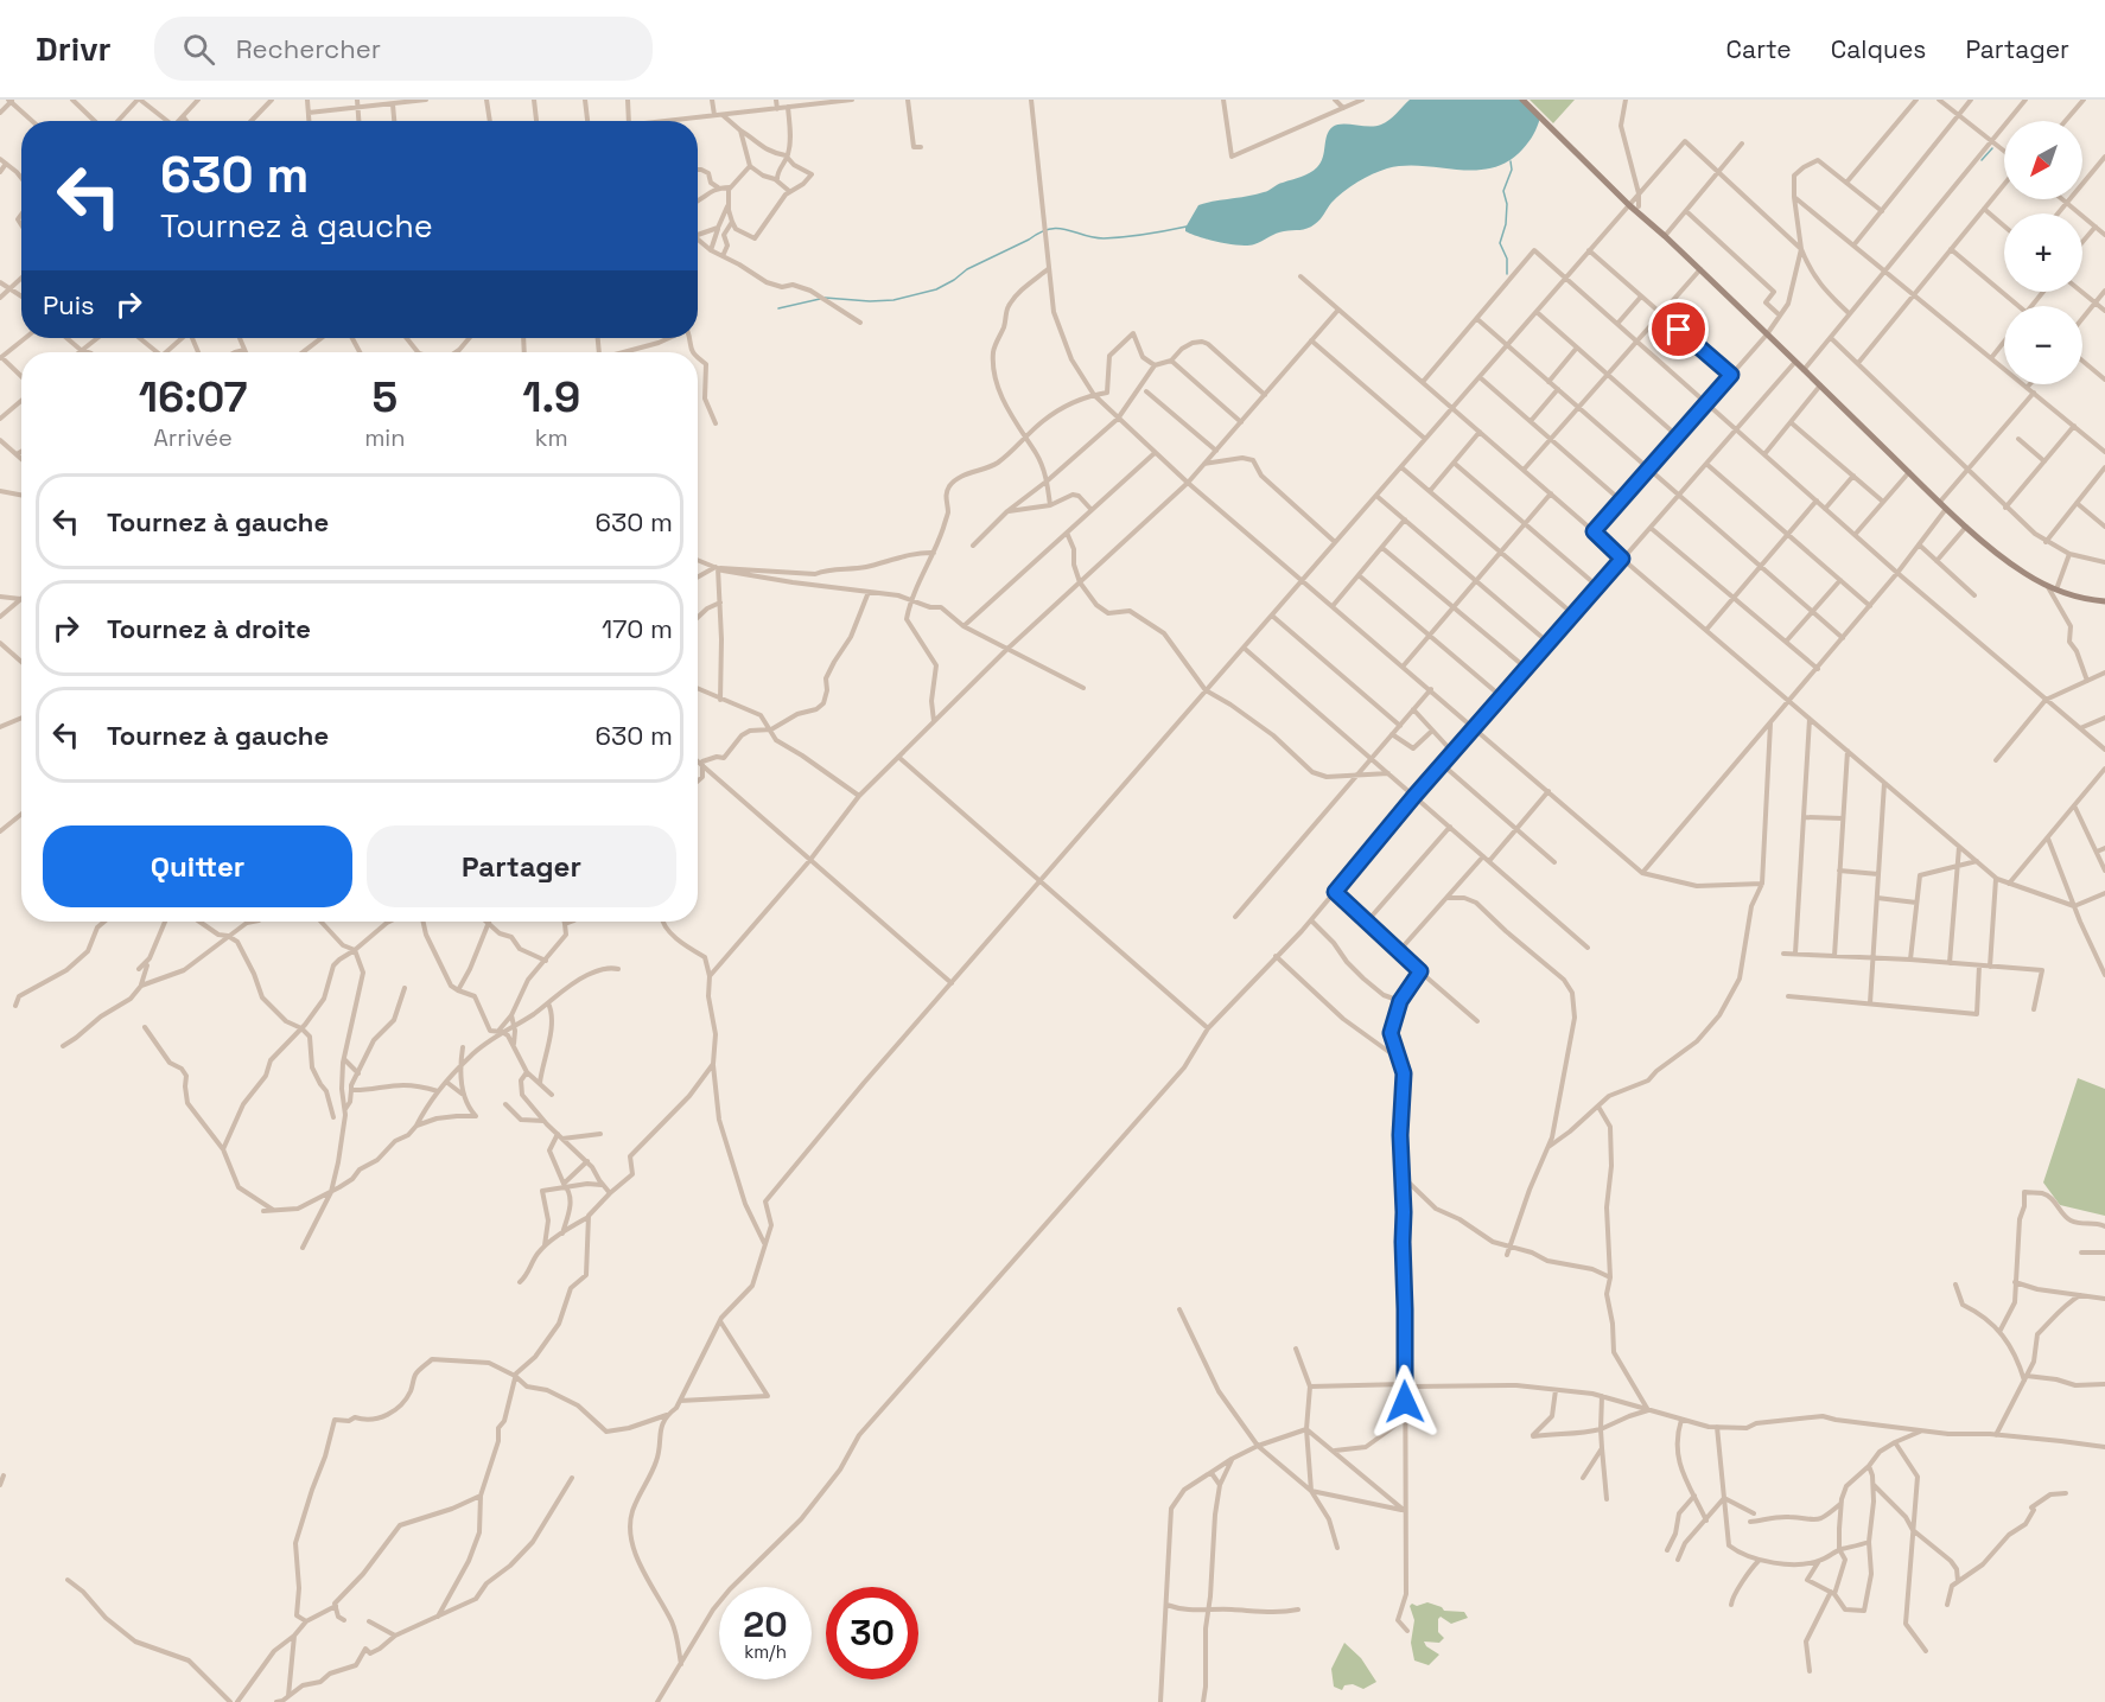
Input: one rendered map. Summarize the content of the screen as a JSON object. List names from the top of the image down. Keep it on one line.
{"north":"bottom left","page":{"header":"Drivr","search":"Rechercher","nav":["Carte","Calques","Partager"],"map_buttons":["+","−"],"turn":["630 m","Tournez à gauche"],"then":"Puis","eta":["16:07","Arrivée","5","min","1.9","km"],"list":[{"name":"Tournez à gauche","value":"630 m"},{"name":"Tournez à droite","value":"170 m"},{"name":"Tournez à gauche","value":"630 m"}],"buttons":["Quitter","Partager"],"speed":"20 km/h","limit":"30"}}
